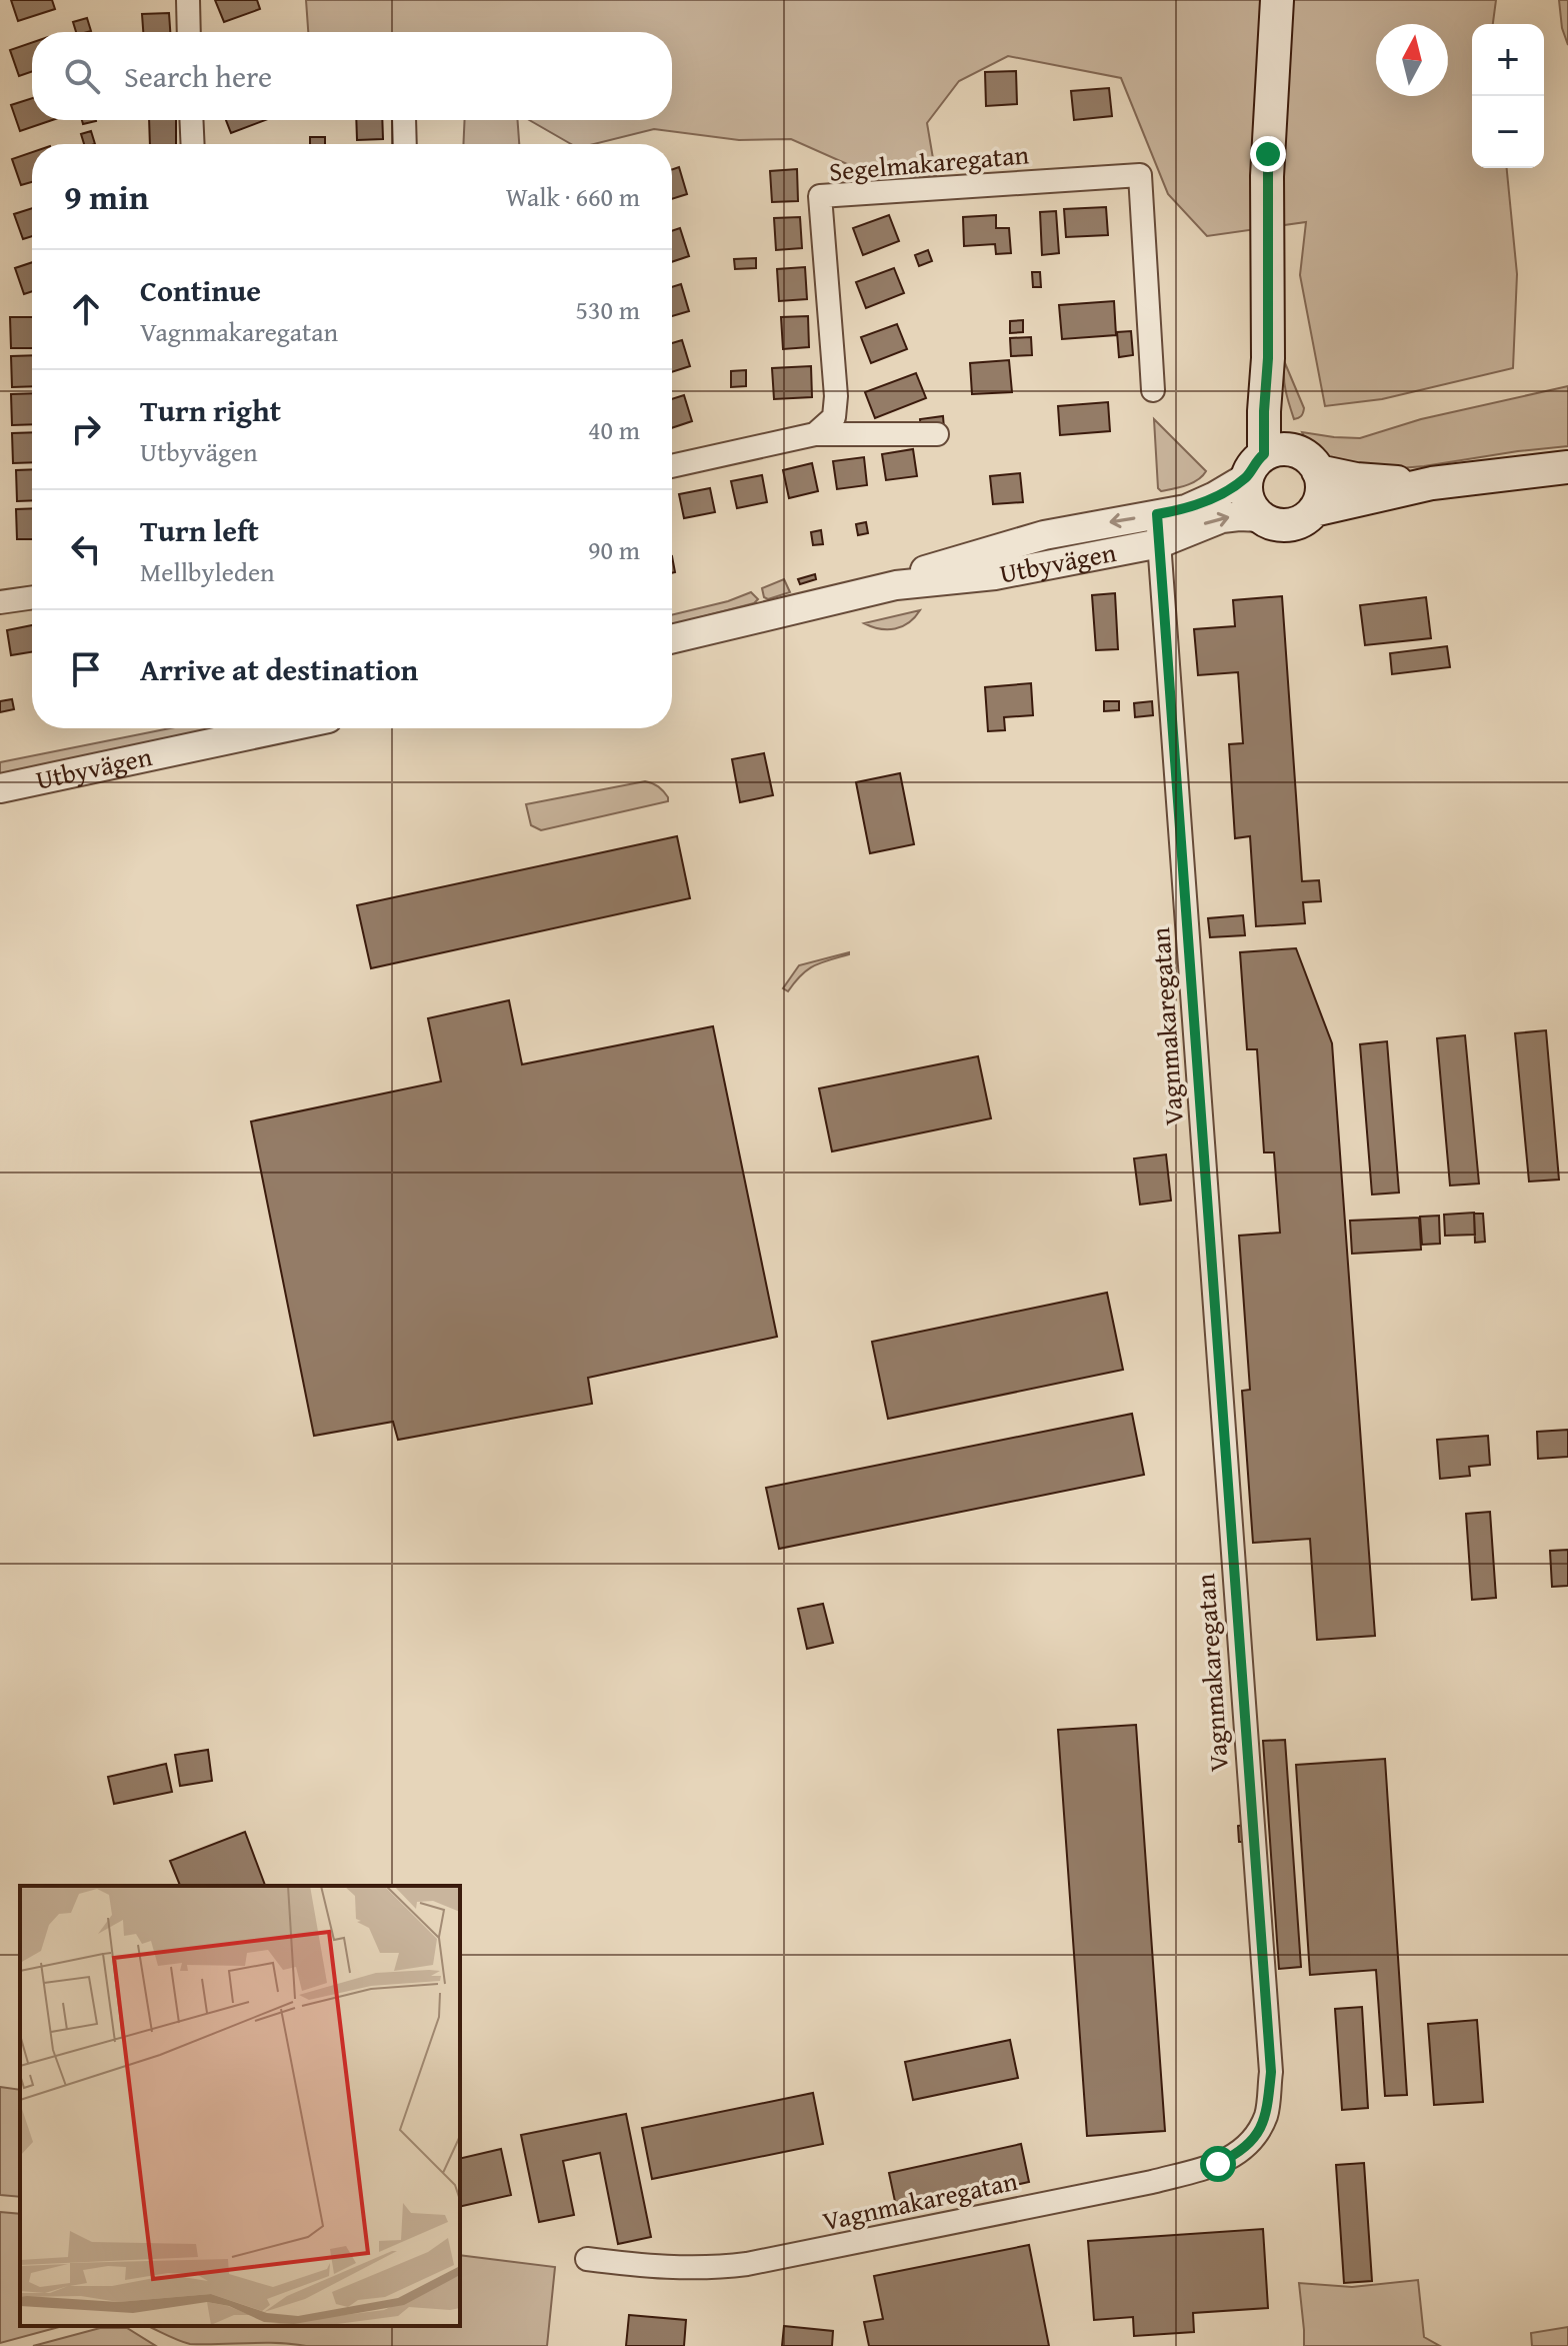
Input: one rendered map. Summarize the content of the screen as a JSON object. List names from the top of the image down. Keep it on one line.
{"streets":{"main road":["Utbyvägen"],"street":["Segelmakaregatan","Vagnmakaregatan"]},"crossings":[["Utbyvägen","Vagnmakaregatan"]],"north":"top","page":{"map_buttons":["+","−"],"search":"Search here","heading":["9 min","Walk · 660 m"],"list":[["Continue","Vagnmakaregatan","530 m"],["Turn right","Utbyvägen","40 m"],["Turn left","Mellbyleden","90 m"],"Arrive at destination"]}}
